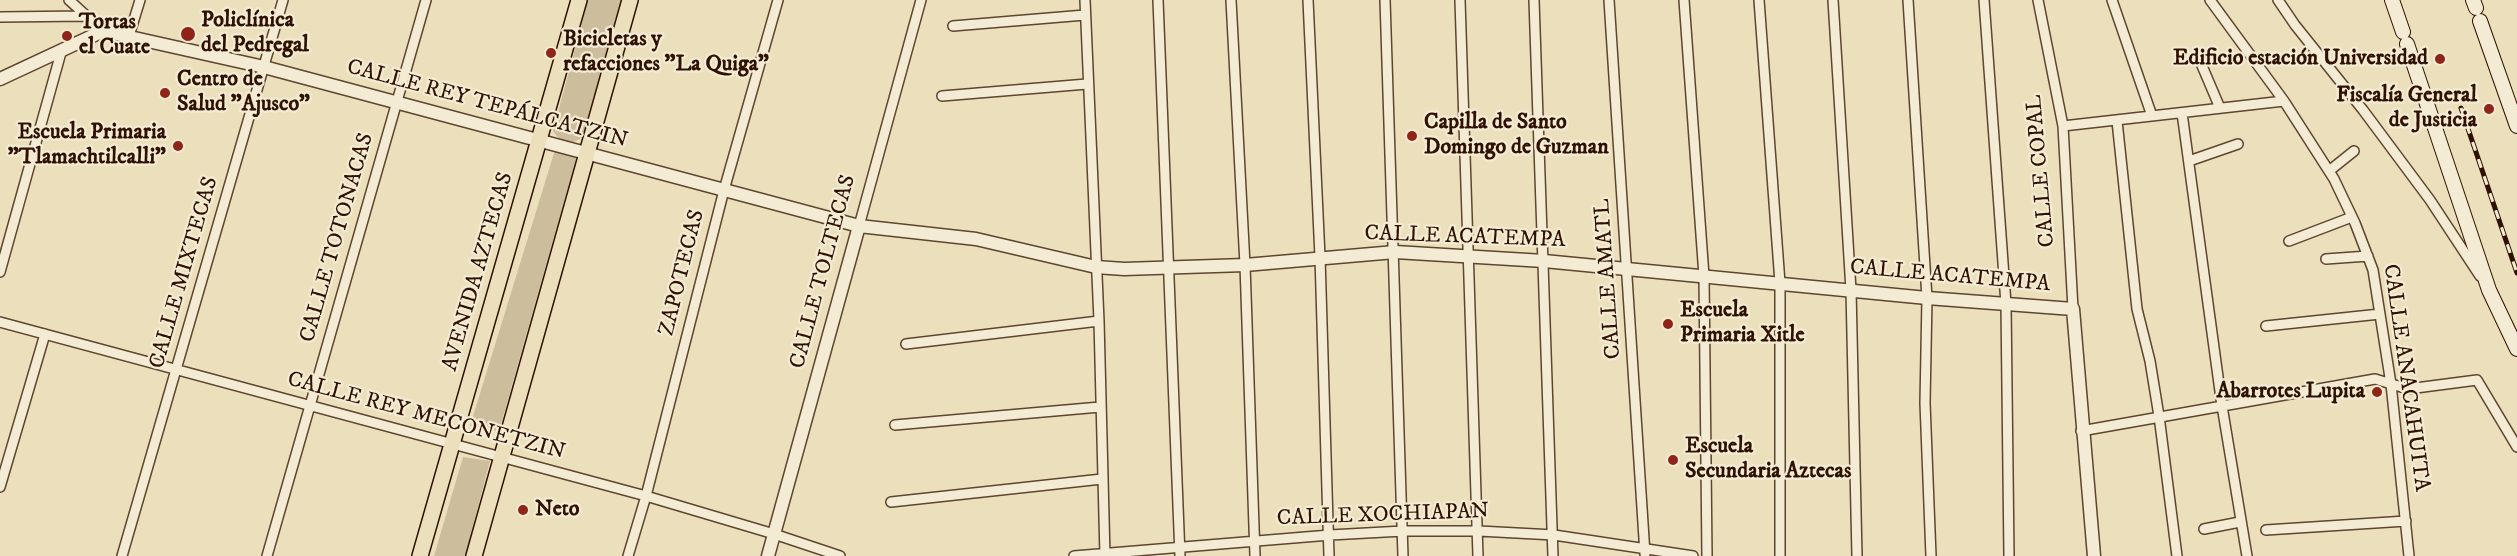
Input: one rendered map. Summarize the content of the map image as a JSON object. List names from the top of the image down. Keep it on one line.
{"streets":{"main road":["AVENIDA AZTECAS"],"street":["CALLE REY TEPÁLCATZIN","CALLE COPAL","CALLE TOTONACAS","CALLE ACATEMPA","CALLE TOLTECAS","CALLE MIXTECAS","ZAPOTECAS","CALLE AMATL","CALLE ANACAHUITA","CALLE REY MECONETZIN","CALLE XOCHIAPAN"]},"crossings":[["CALLE REY TEPÁLCATZIN","CALLE TOTONACAS"],["CALLE REY TEPÁLCATZIN","CALLE ACATEMPA"],["CALLE REY TEPÁLCATZIN","AVENIDA AZTECAS"],["CALLE REY TEPÁLCATZIN","CALLE TOLTECAS"],["CALLE REY TEPÁLCATZIN","CALLE MIXTECAS"],["CALLE REY TEPÁLCATZIN","ZAPOTECAS"],["CALLE COPAL","CALLE ACATEMPA"],["CALLE TOTONACAS","CALLE REY MECONETZIN"],["CALLE ACATEMPA","CALLE TOLTECAS"],["CALLE ACATEMPA","CALLE AMATL"],["AVENIDA AZTECAS","CALLE REY MECONETZIN"],["CALLE TOLTECAS","CALLE REY MECONETZIN"],["CALLE MIXTECAS","CALLE REY MECONETZIN"],["ZAPOTECAS","CALLE REY MECONETZIN"],["CALLE AMATL","CALLE XOCHIAPAN"]],"places":["Policlínica del Pedregal","Tortas el Cuate","Bicicletas y refacciones \"La Quiga\"","Edificio estación Universidad","Centro de Salud \"Ajusco\"","Fiscalía General de Justicia","Capilla de Santo Domingo de Guzman","Escuela Primaria \"Tlamachtilcalli\"","Escuela Primaria Xitle","Abarrotes Lupita","Escuela Secundaria Aztecas","Neto"]}
